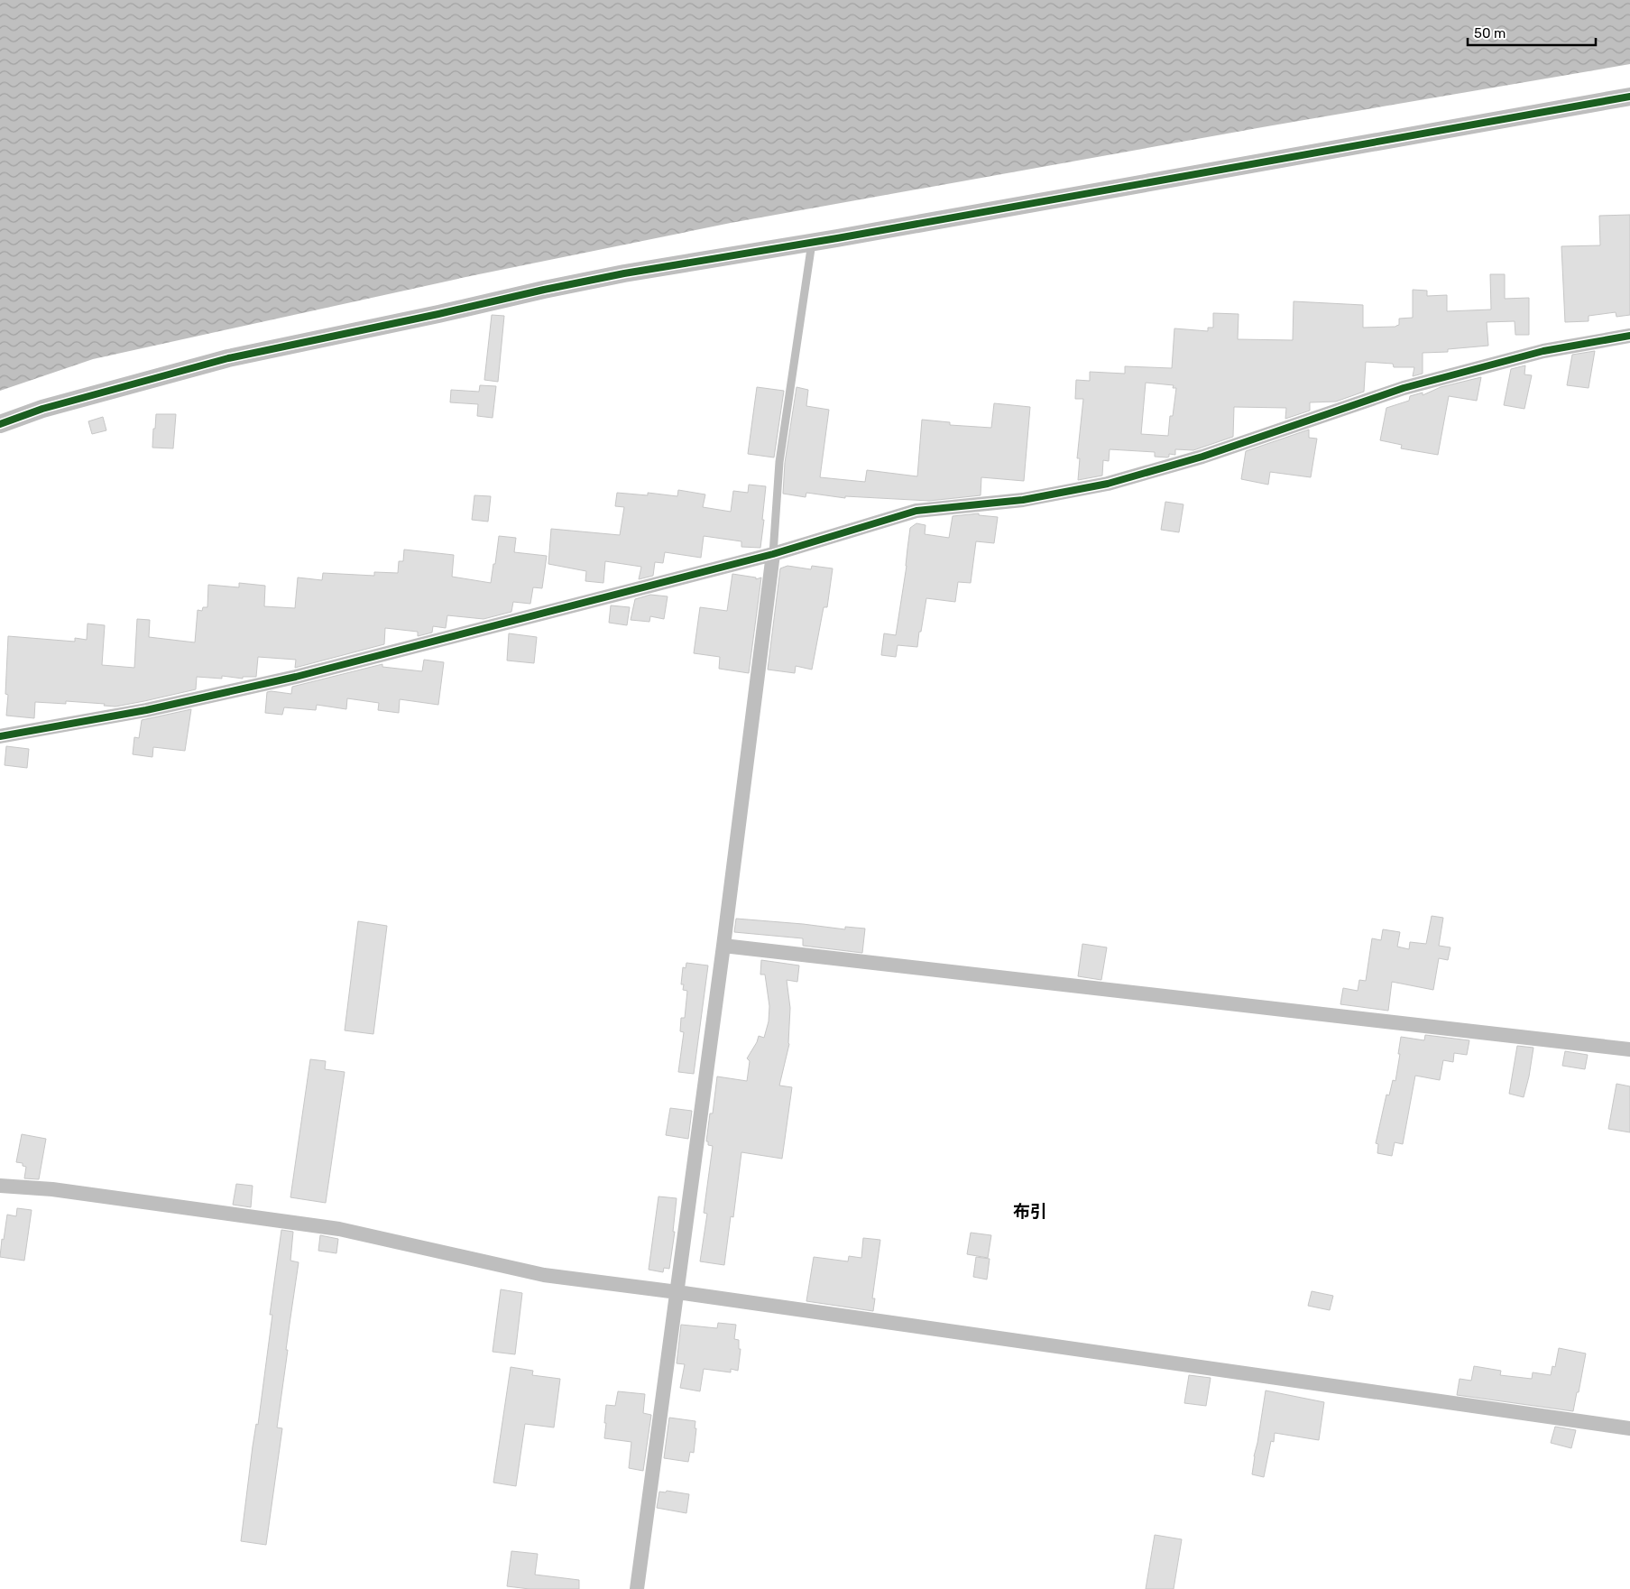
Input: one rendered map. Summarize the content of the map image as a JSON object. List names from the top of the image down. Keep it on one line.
{"districts":["布引"],"scale_bar":"50 m"}
